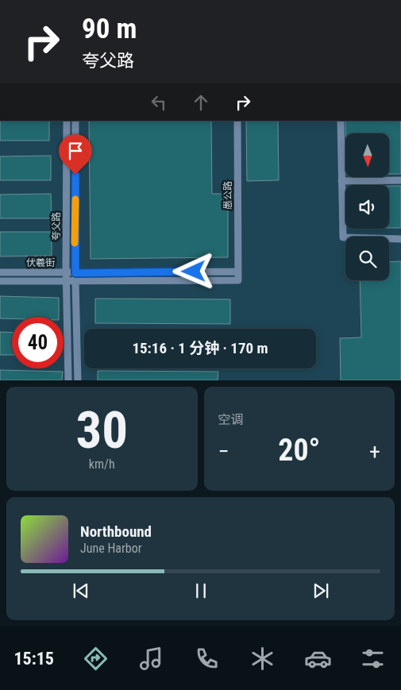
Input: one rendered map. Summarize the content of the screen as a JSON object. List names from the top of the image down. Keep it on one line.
{"streets":{"street":["愚公路","夸父路","伏羲街"]},"crossings":[["愚公路","伏羲街"],["夸父路","伏羲街"]],"north":"bottom","page":{"turn":["90 m","夸父路"],"limit":"40","trip":"15:16 · 1 分钟 · 170 m","tile":[["30","km/h"],"空调"],"heat":["−","20°","+"],"song":["Northbound","June Harbor"],"tabs":"15:15"}}
